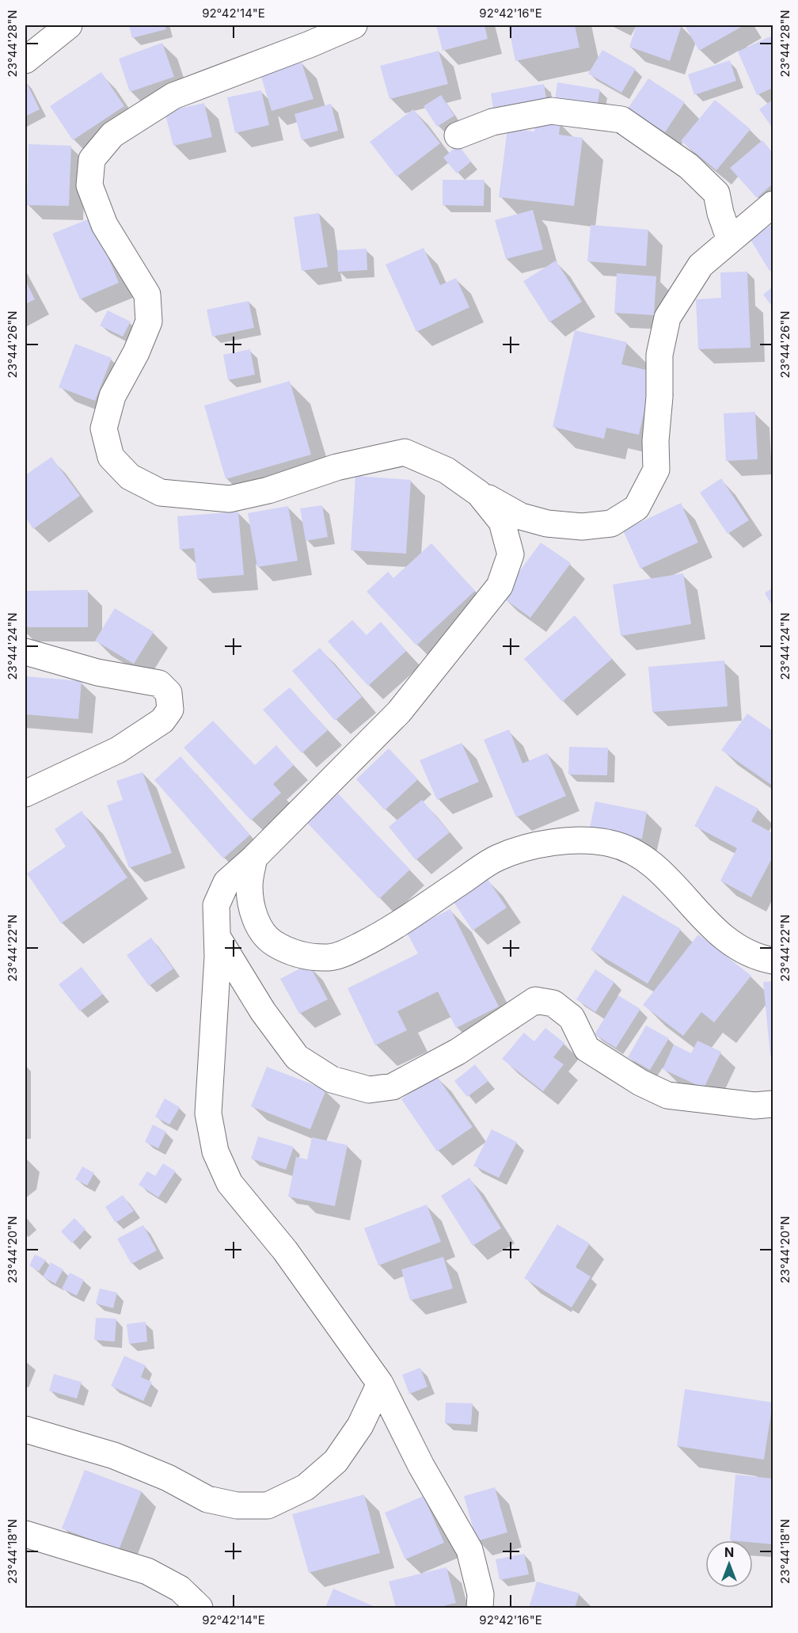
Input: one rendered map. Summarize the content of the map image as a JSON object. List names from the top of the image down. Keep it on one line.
{"north":"top","coordinates":["92°42'14\"E","92°42'16\"E","23°44'28\"N","23°44'26\"N","23°44'24\"N","23°44'22\"N","23°44'20\"N","23°44'18\"N"]}
